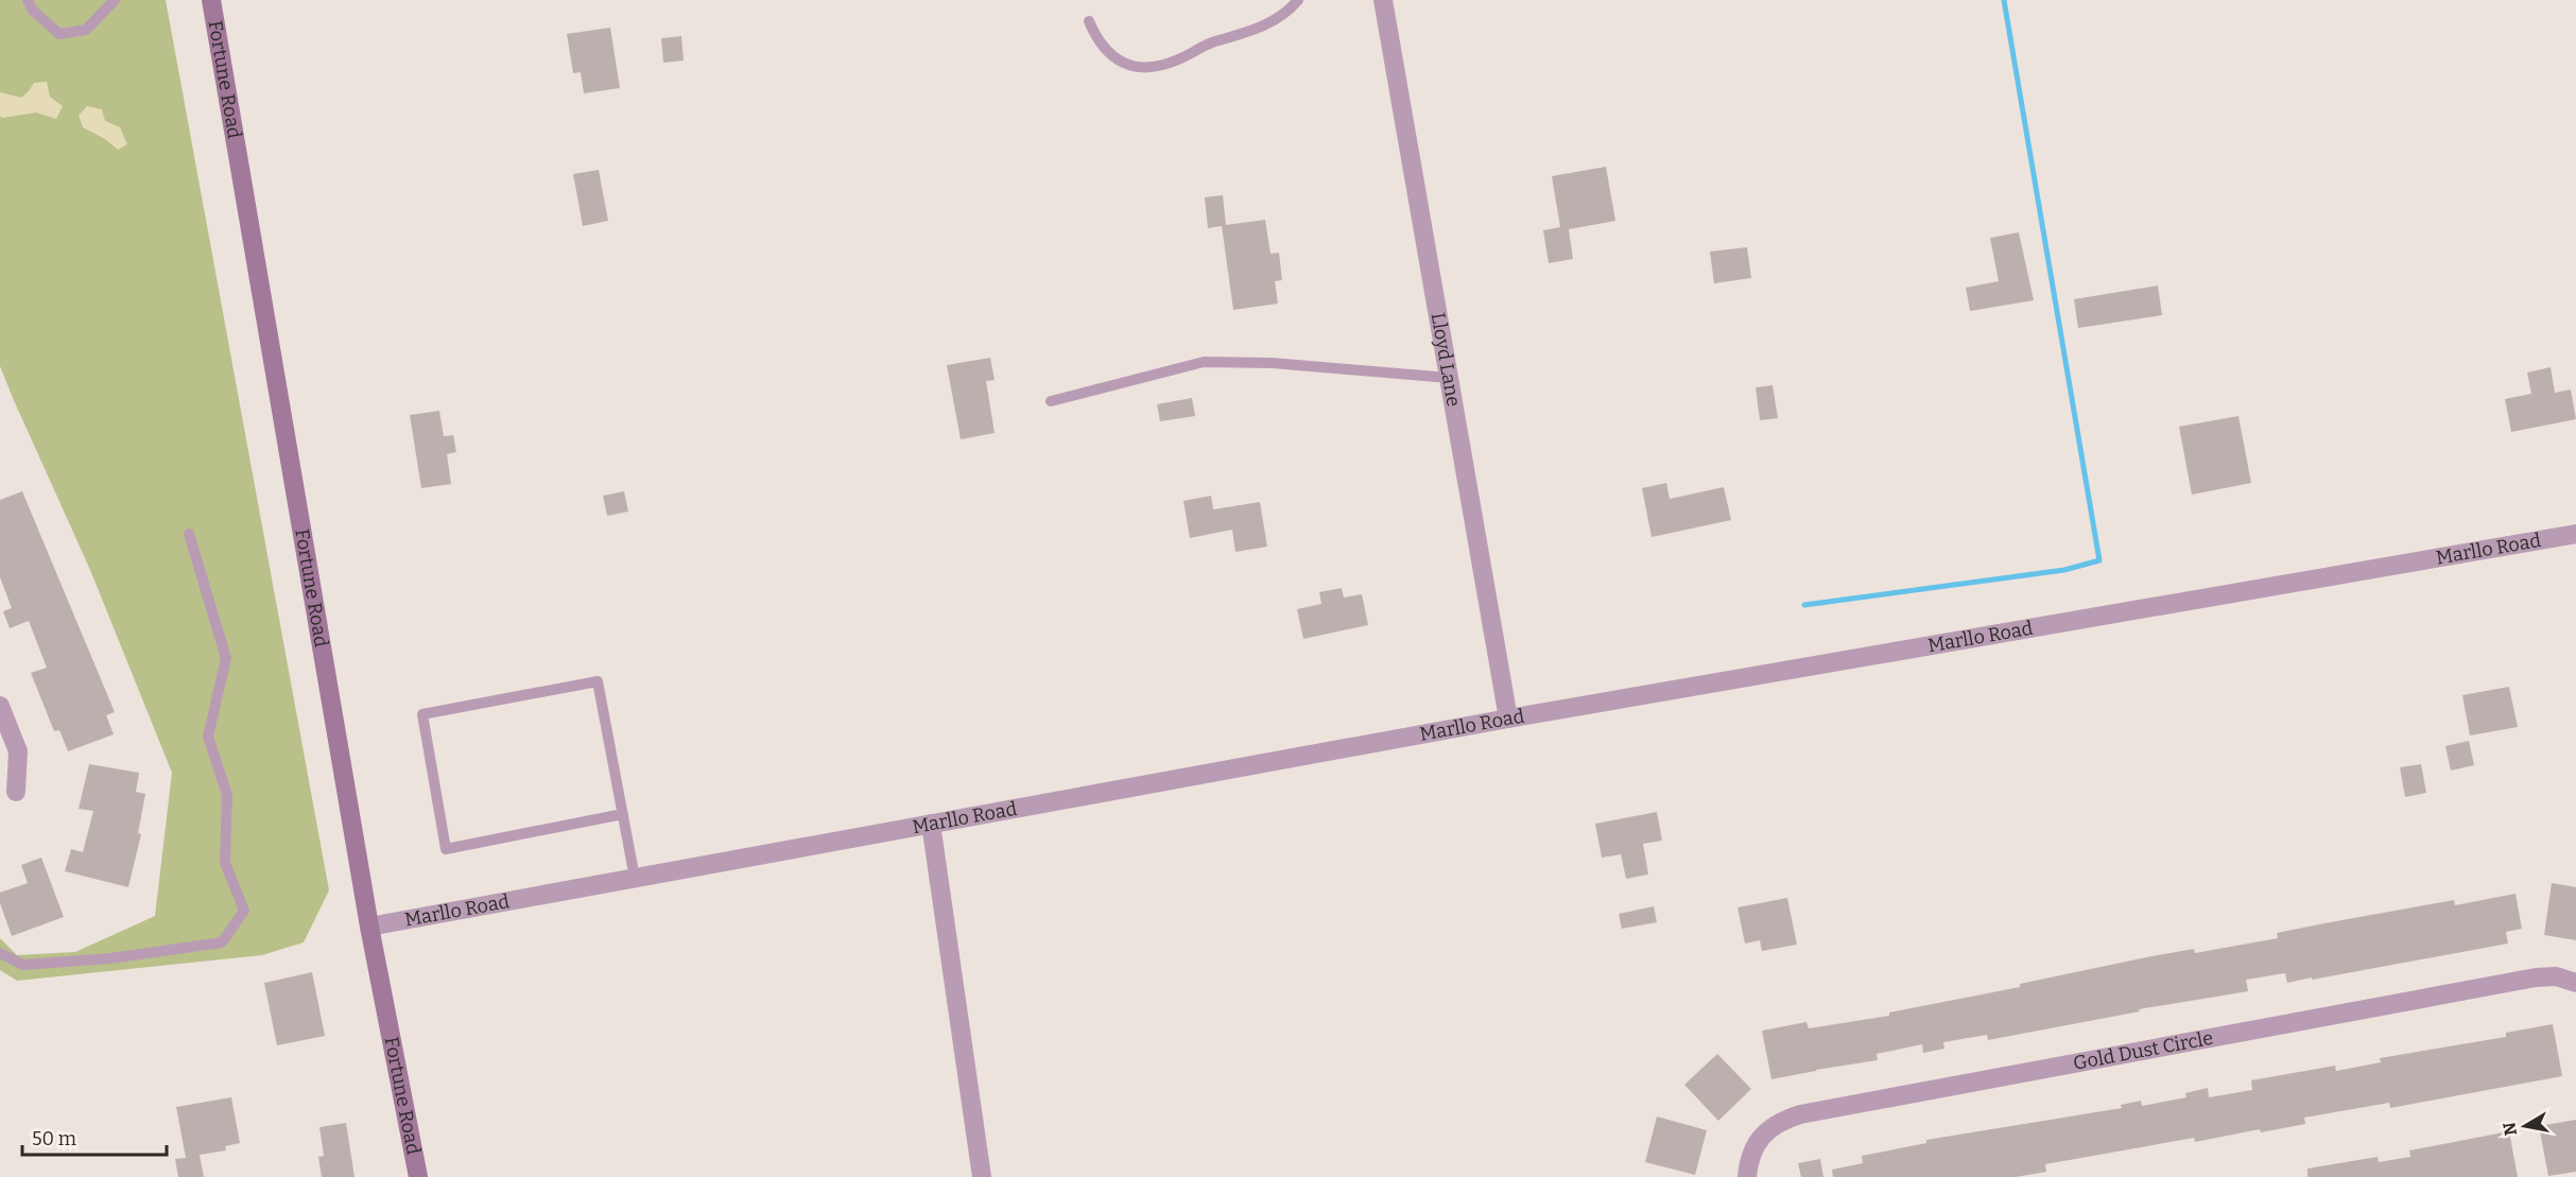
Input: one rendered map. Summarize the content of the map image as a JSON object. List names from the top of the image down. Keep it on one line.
{"streets":{"street":["Fortune Road","Lloyd Lane","Marllo Road","Gold Dust Circle"]},"crossings":[["Fortune Road","Marllo Road"],["Lloyd Lane","Marllo Road"]],"scale_bar":"50 m","north":"left"}
